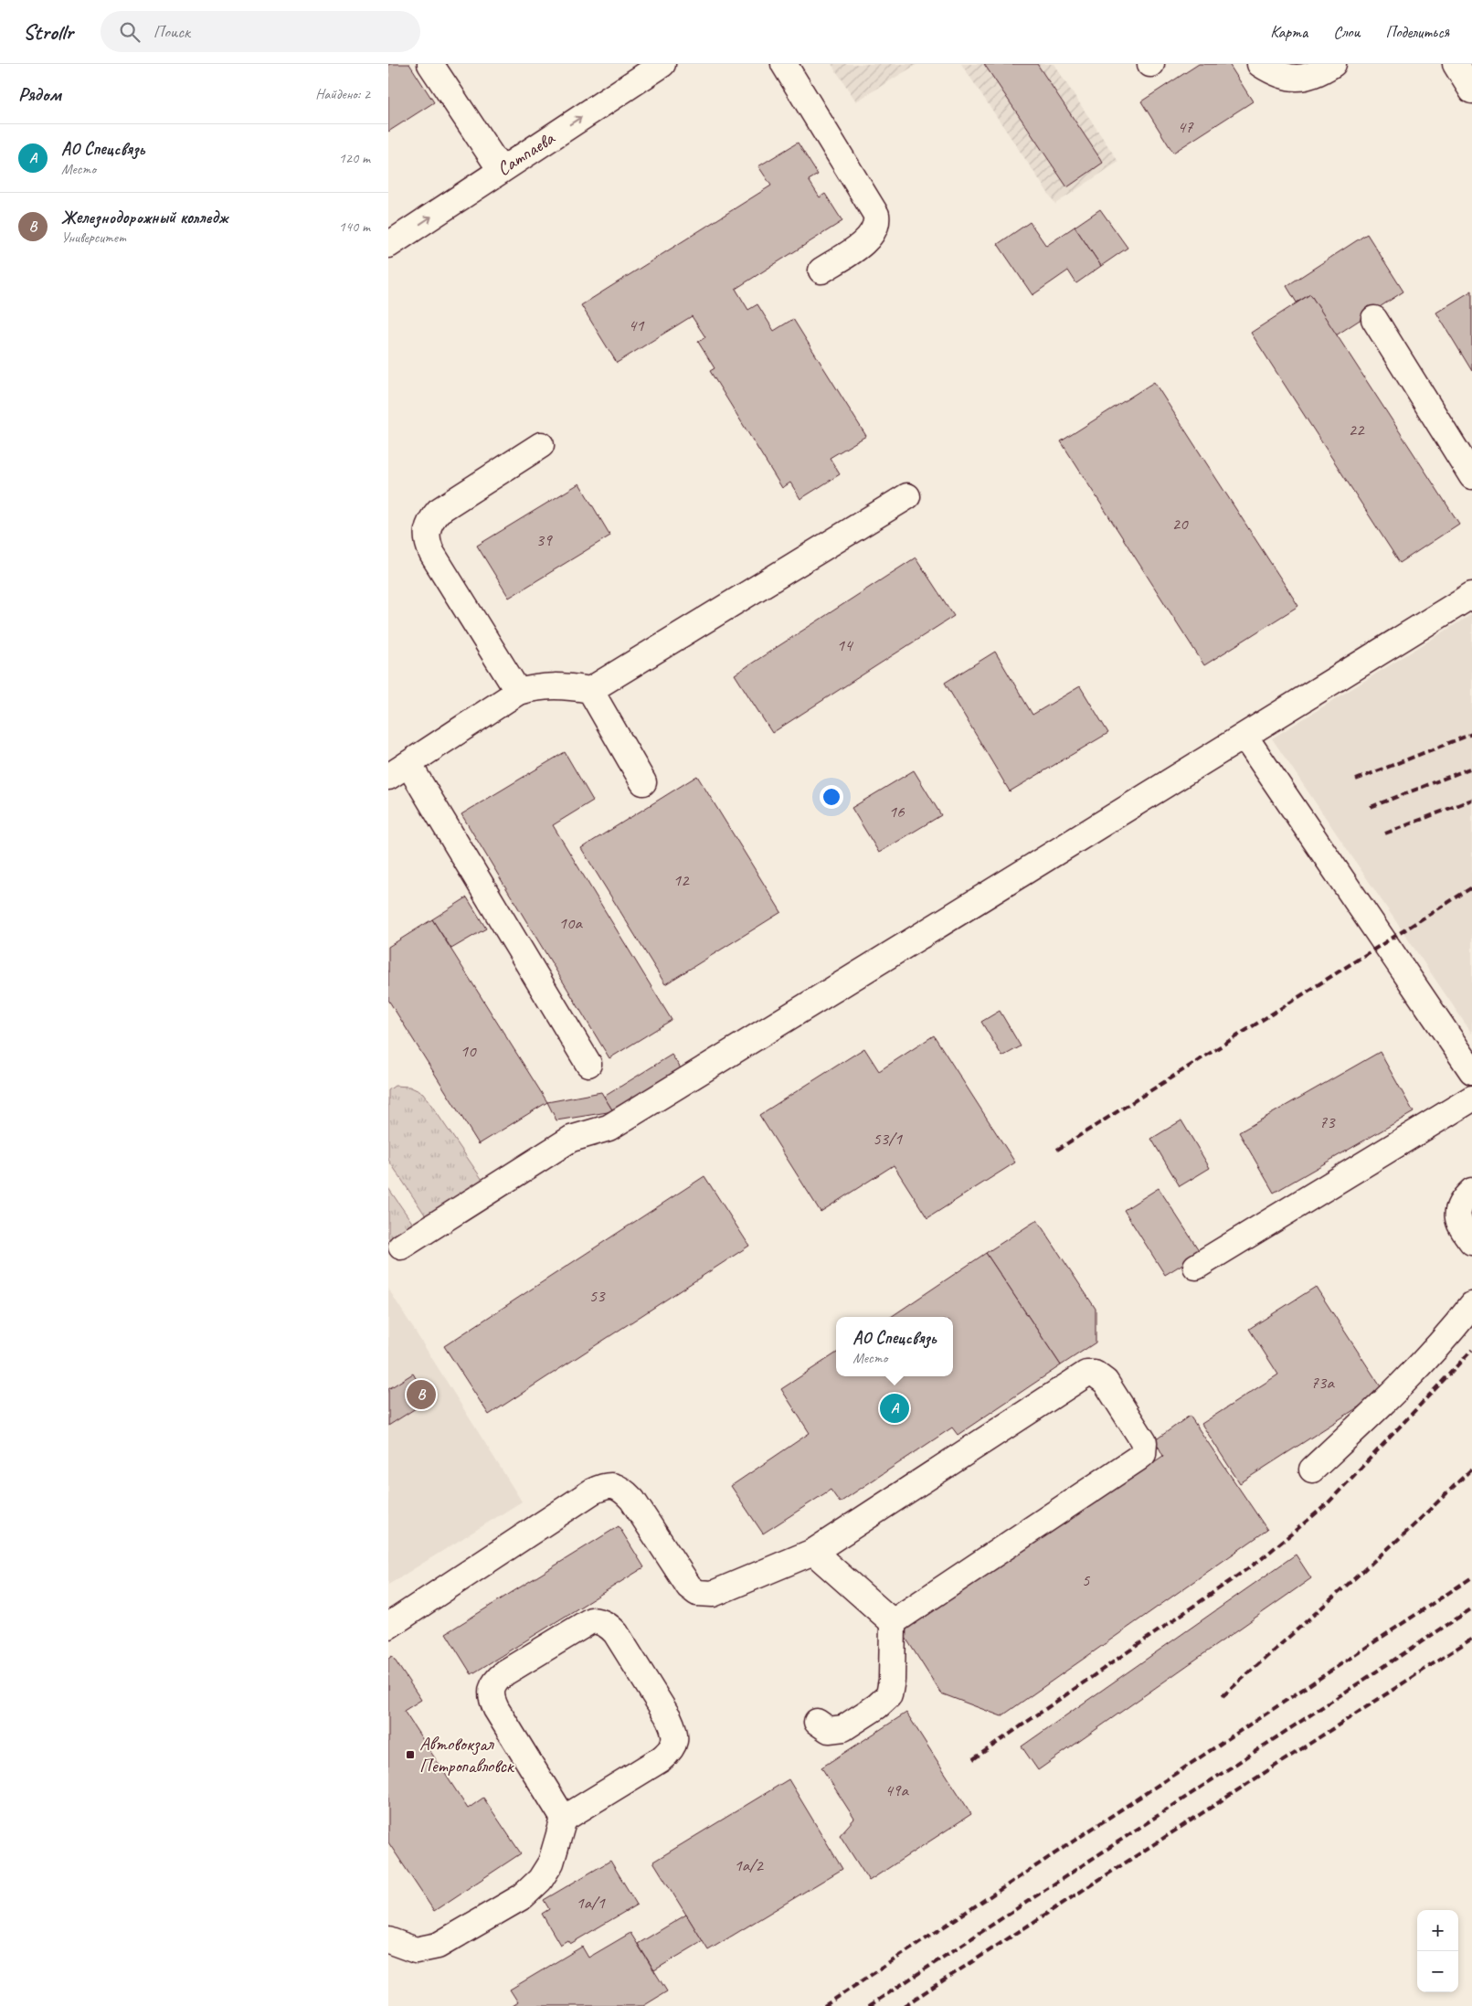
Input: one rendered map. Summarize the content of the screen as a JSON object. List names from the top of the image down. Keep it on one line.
{"streets":{"street":["Сатпаева"]},"one_way":["Сатпаева"],"places":{"transit":["Автовокзал Петропавловск"]},"house_numbers":["47","41","22","20","39","14","16","12","10а","10","73","53/1","53","73а","5","49а","1а/2","1а/1"],"page":{"header":"Strollr","search":"Поиск","nav":["Карта","Слои","Поделиться"],"heading":["Рядом","Найдено: 2"],"list":[{"mark":"A","name":"АО Спецсвязь","note":"Место","value":"120 m"},{"mark":"B","name":"Железнодорожный колледж","note":"Университет","value":"140 m"}],"popup":["АО Спецсвязь","Место"],"pins":["B","A"],"map_buttons":["+","−"]}}
